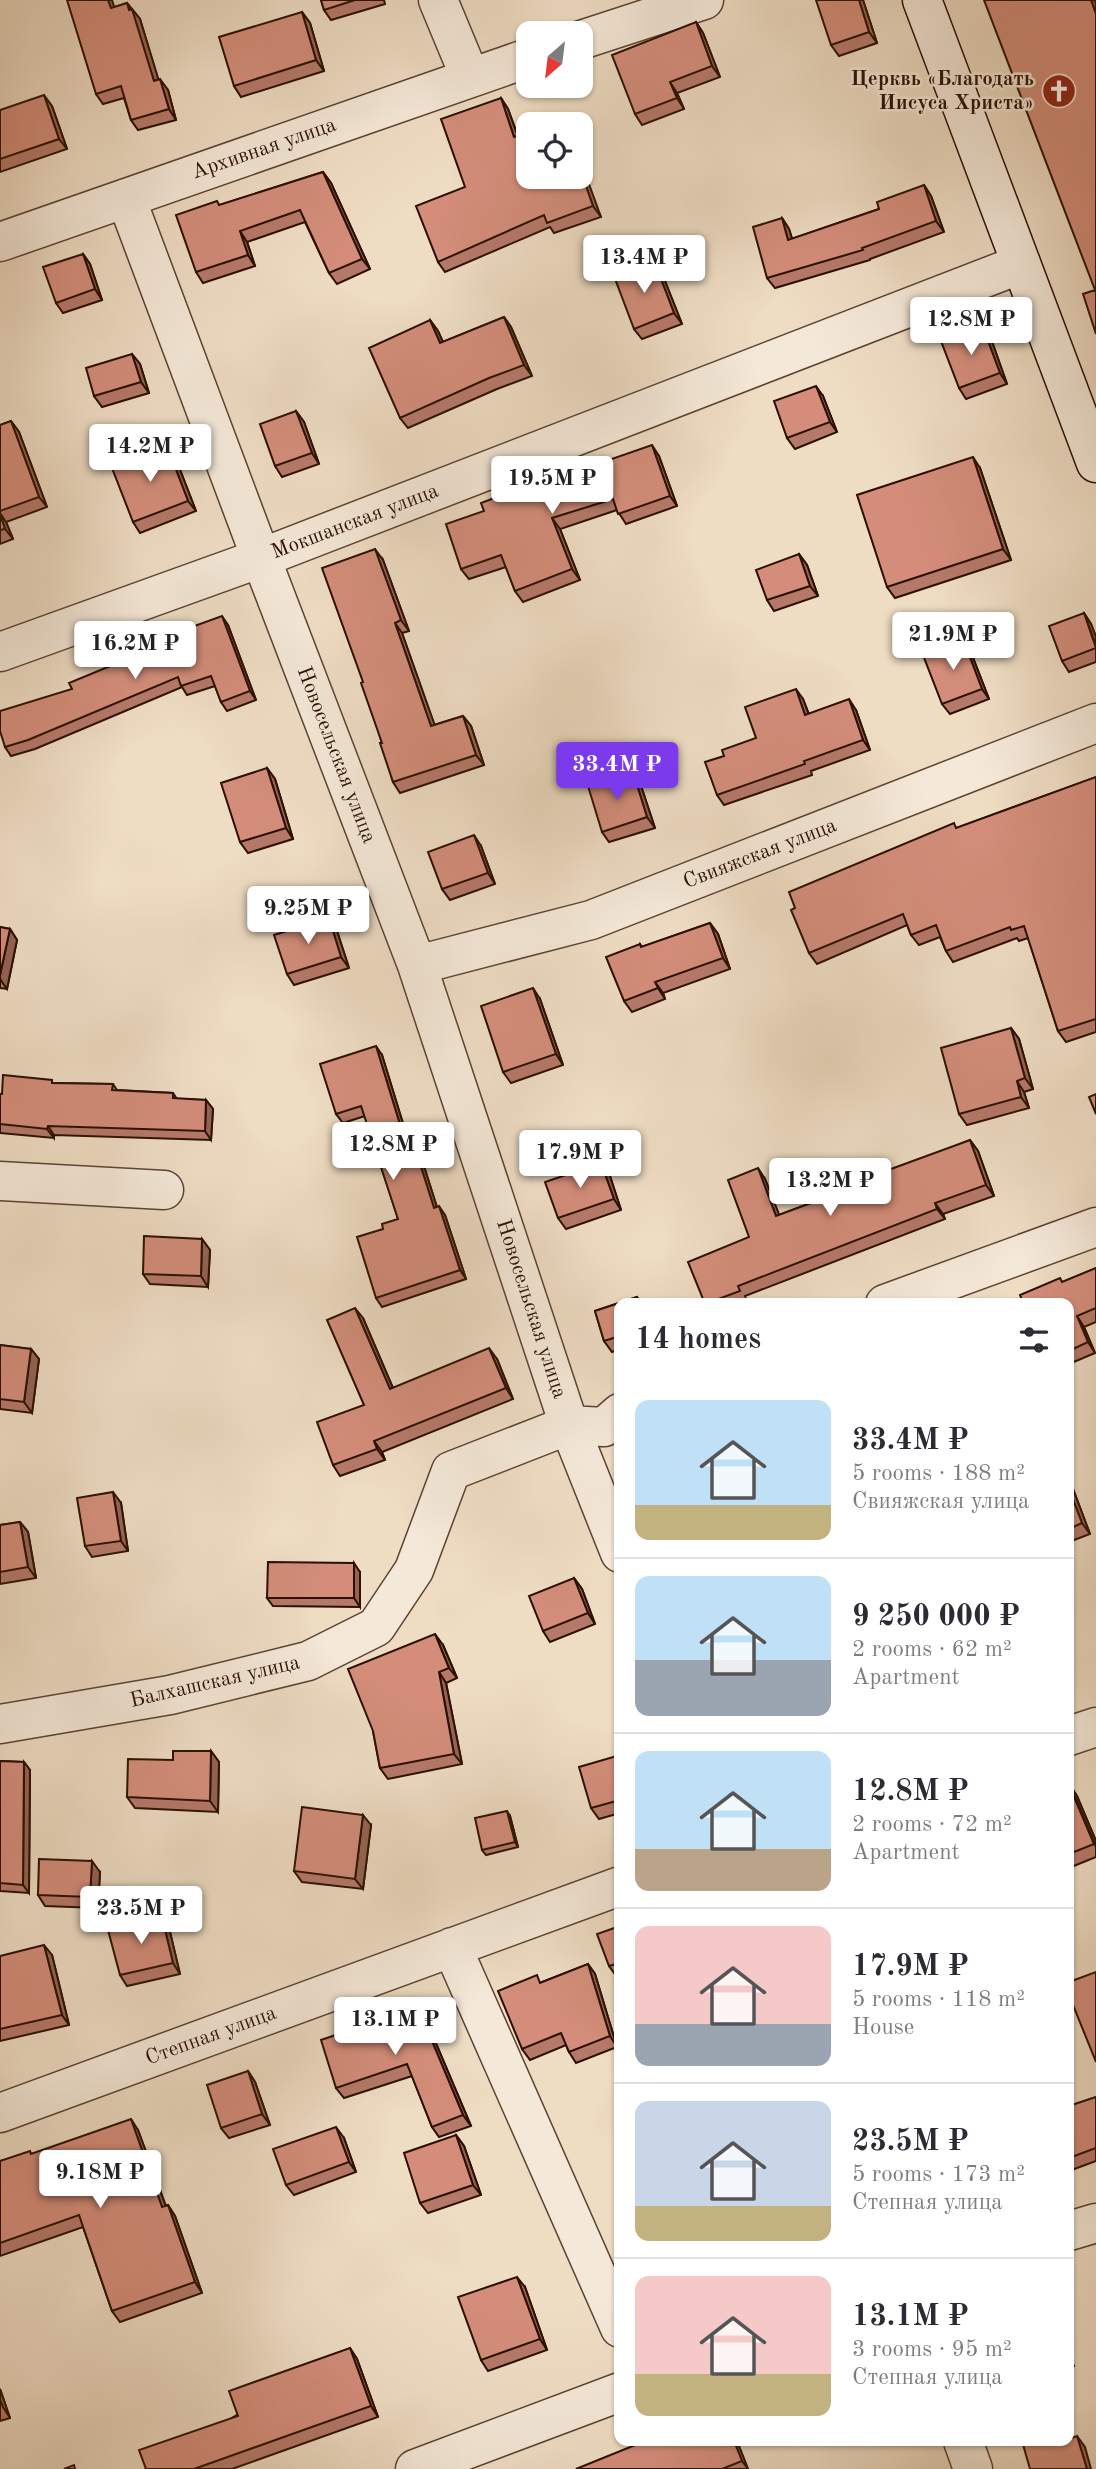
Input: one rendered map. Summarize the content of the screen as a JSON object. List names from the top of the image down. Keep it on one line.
{"streets":{"street":["Архивная улица","Мокшанская улица","Новосельская улица","Свияжская улица","Балхашская улица","Степная улица"]},"crossings":[["Архивная улица","Новосельская улица"],["Мокшанская улица","Новосельская улица"],["Новосельская улица","Свияжская улица"],["Новосельская улица","Балхашская улица"]],"places":{"church":["Церквь «Благодать Иисуса Христа»"]},"north":"bottom left","page":{"price":["13.4M ₽","12.8M ₽","14.2M ₽","19.5M ₽","21.9M ₽","16.2M ₽","33.4M ₽","9.25M ₽","12.8M ₽","17.9M ₽","13.2M ₽","23.5M ₽","13.1M ₽","9.18M ₽"],"heading":"14 homes","list":[{"name":"33.4M ₽","note":"5 rooms · 188 m² · Свияжская улица"},{"name":"9 250 000 ₽","note":"2 rooms · 62 m² · Apartment"},{"name":"12.8M ₽","note":"2 rooms · 72 m² · Apartment"},{"name":"17.9M ₽","note":"5 rooms · 118 m² · House"},{"name":"23.5M ₽","note":"5 rooms · 173 m² · Степная улица"},{"name":"13.1M ₽","note":"3 rooms · 95 m² · Степная улица"}]}}
